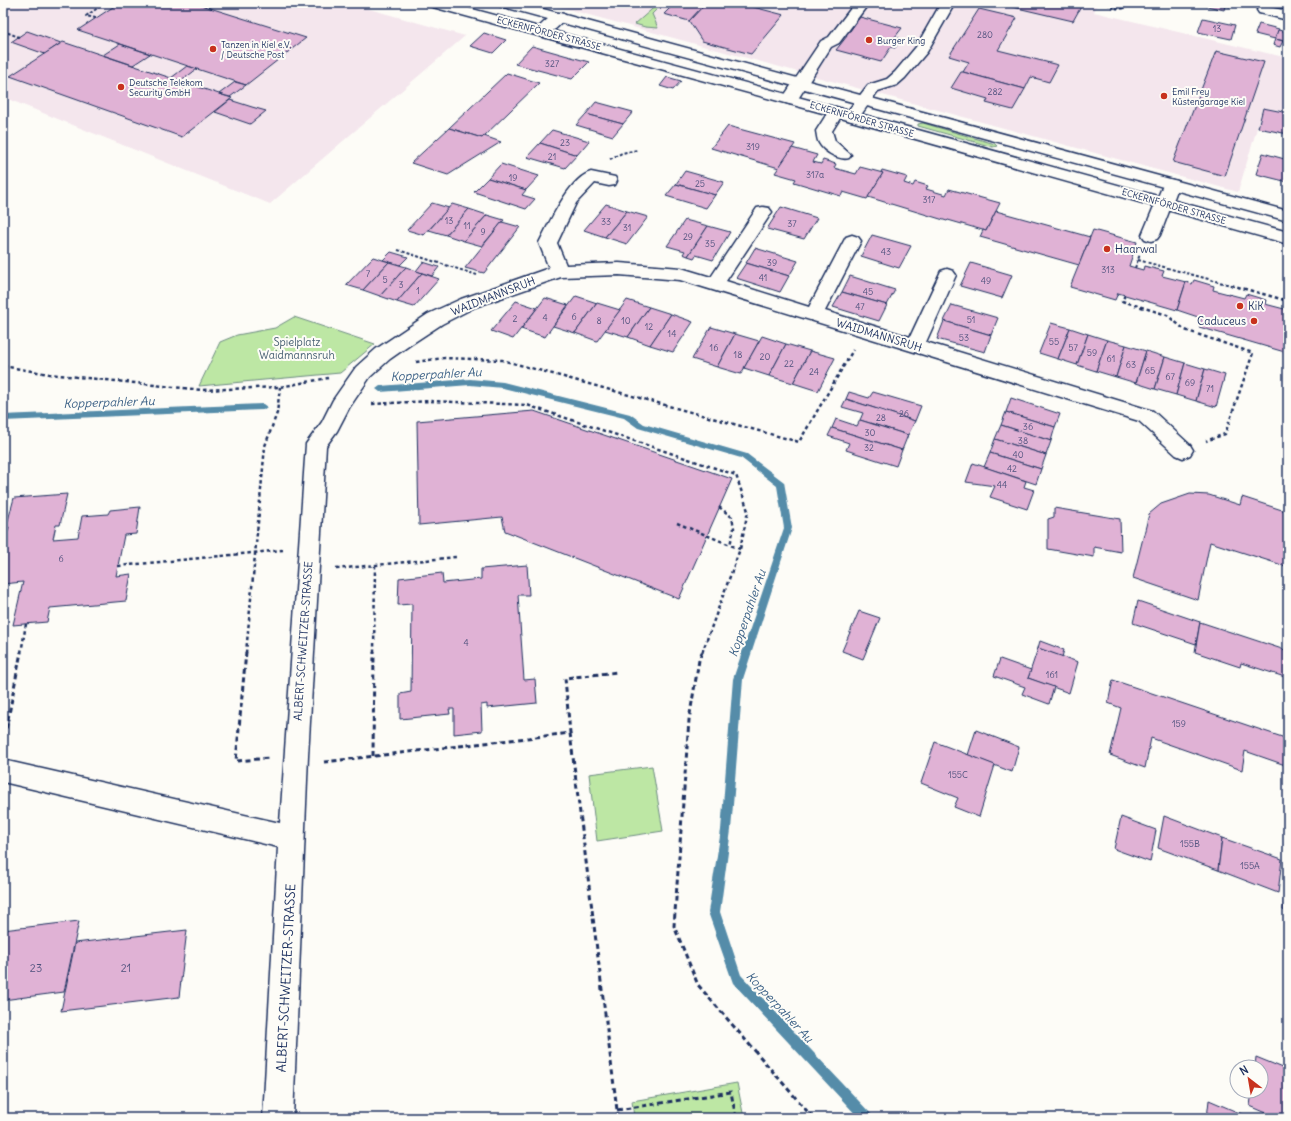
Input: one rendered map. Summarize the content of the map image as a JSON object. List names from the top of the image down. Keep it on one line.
{"streets":{"main road":["ECKERNFÖRDER STRASSE","WAIDMANNSRUH","ALBERT-SCHWEITZER-STRASSE"]},"crossings":[["WAIDMANNSRUH","ALBERT-SCHWEITZER-STRASSE"]],"water":["Kopperpahler Au"],"parks":["Spielplatz Waidmannsruh"],"places":["Burger King","Tanzen in Kiel e.V. / Deutsche Post","Deutsche Telekom Security GmbH","Emil Frey Küstengarage Kiel","Haarwal","KiK","Caduceus"],"house_numbers":["13","280","327","282","23","319","21","317a","19","25","317","13","33","37","11","31","9","29","35","43","39","313","7","41","5","49","3","1","45","47","6","4","2","51","8","10","12","14","53","55","16","57","59","18","20","61","22","63","65","24","67","69","71","26","28","36","30","38","32","40","42","44","6","4","161","159","155C","155B","155A","23","21"],"north":"top left"}
